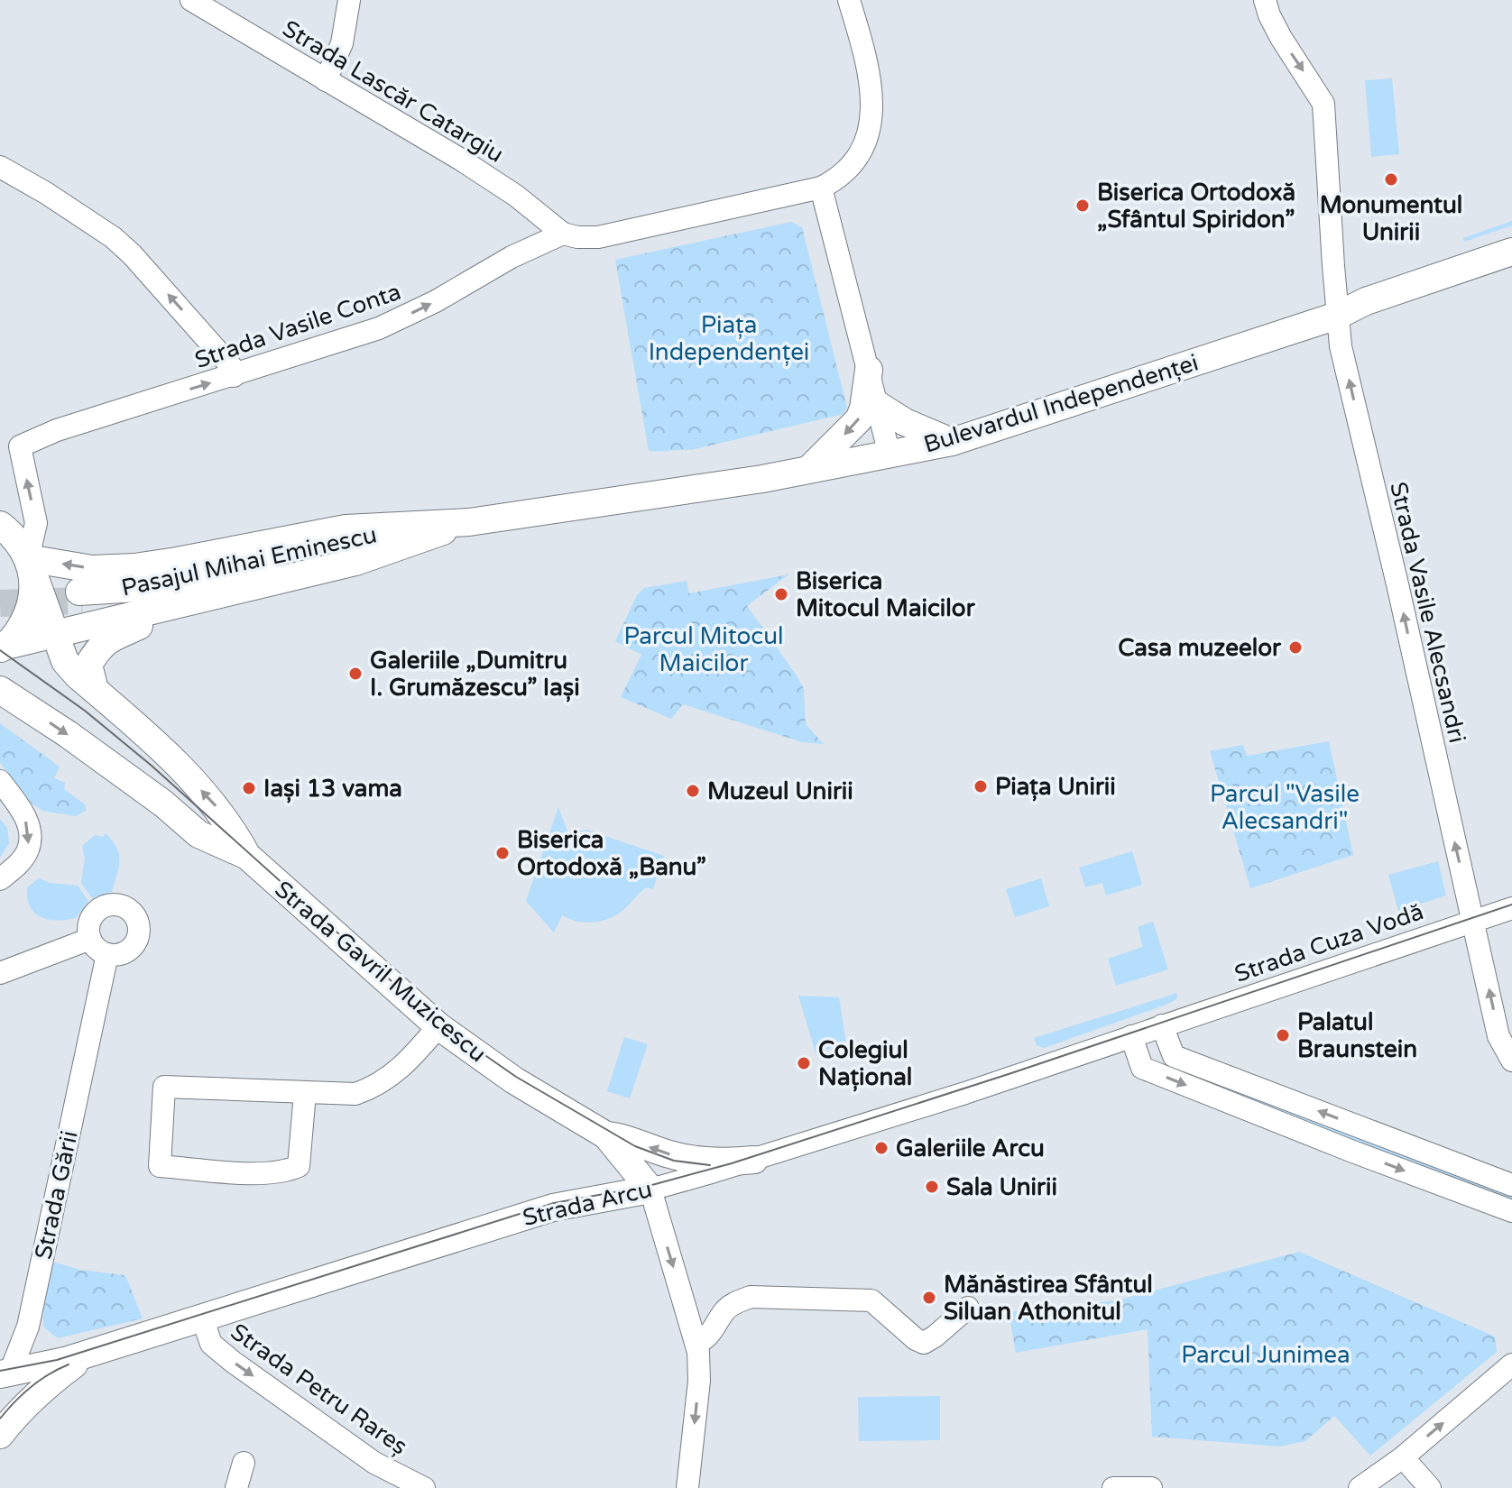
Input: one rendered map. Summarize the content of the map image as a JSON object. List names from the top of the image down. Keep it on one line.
{"streets":{"main road":["Bulevardul Independenței","Pasajul Mihai Eminescu","Strada Gavril Muzicescu","Strada Arcu"],"street":["Strada Lascăr Catargiu","Strada Vasile Conta","Strada Vasile Alecsandri","Strada Cuza Vodă","Strada Gării","Strada Petru Rareș"]},"crossings":[["Strada Lascăr Catargiu","Strada Vasile Conta"],["Strada Vasile Conta","Strada Gavril Muzicescu"],["Bulevardul Independenței","Pasajul Mihai Eminescu"],["Bulevardul Independenței","Strada Vasile Alecsandri"],["Strada Vasile Alecsandri","Strada Cuza Vodă"],["Strada Cuza Vodă","Strada Arcu"],["Strada Gavril Muzicescu","Strada Arcu"],["Strada Gării","Strada Arcu"],["Strada Arcu","Strada Petru Rareș"]],"one_way":["Strada Vasile Conta","Strada Petru Rareș"],"parks":["Piața Independenței","Parcul Mitocul Maicilor","Parcul \"Vasile Alecsandri\"","Parcul Junimea"],"places":["Monumentul Unirii","Biserica Ortodoxă „Sfântul Spiridon”","Biserica Mitocul Maicilor","Casa muzeelor","Galeriile „Dumitru I. Grumăzescu” Iași","Piața Unirii","Iași 13 vama","Muzeul Unirii","Biserica Ortodoxă „Banu”","Palatul Braunstein","Colegiul Național","Galeriile Arcu","Sala Unirii","Mănăstirea Sfântul Siluan Athonitul"]}
